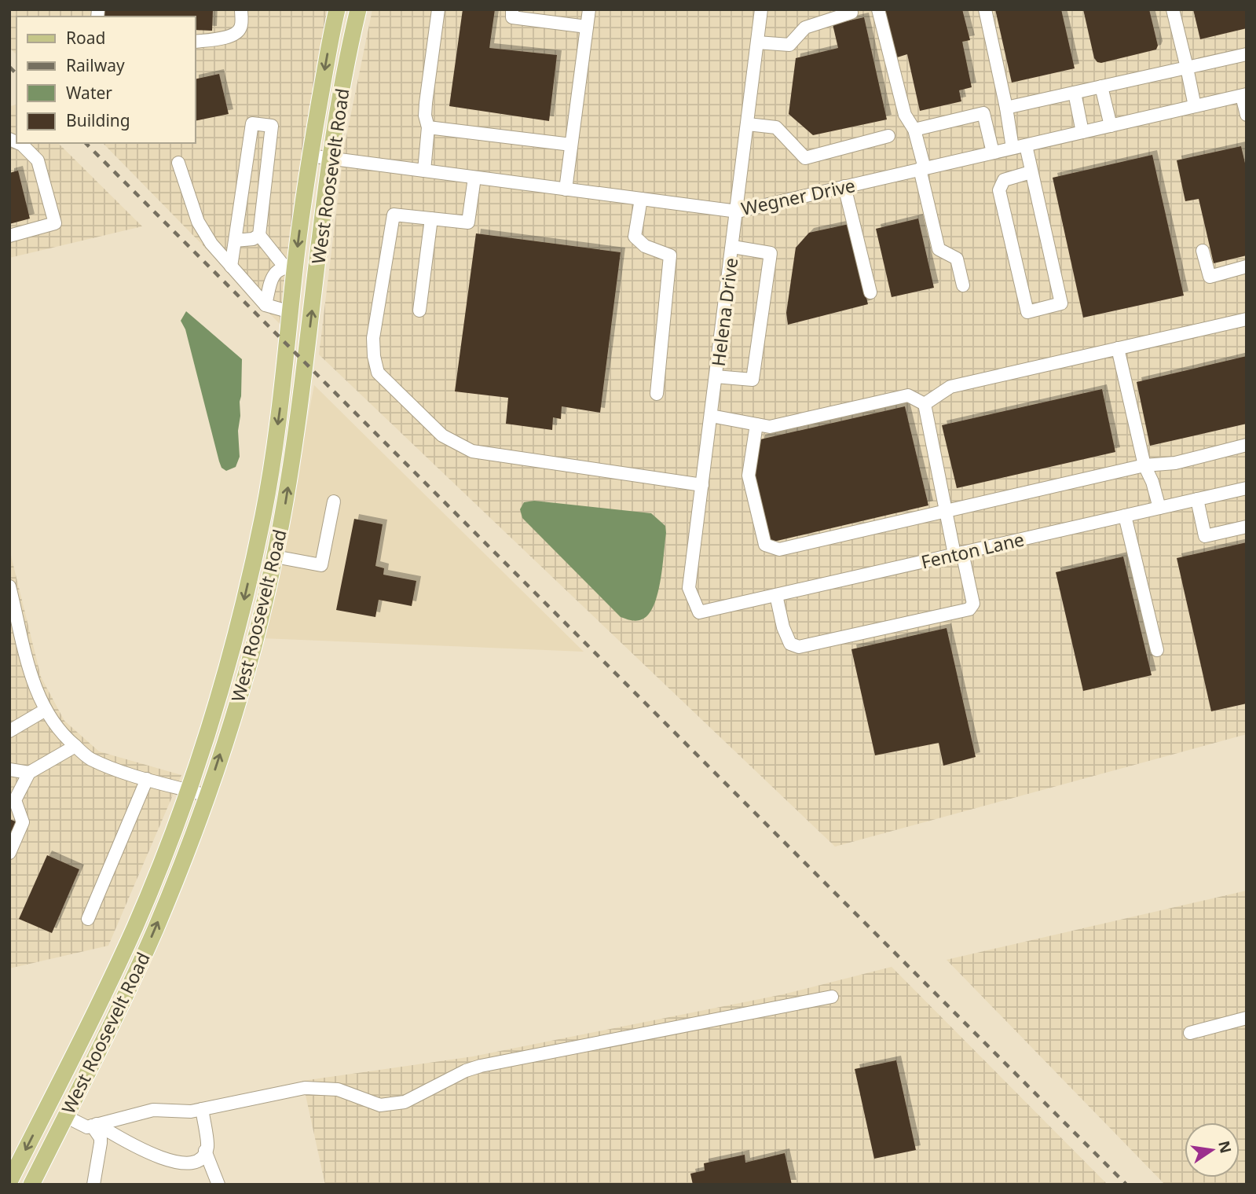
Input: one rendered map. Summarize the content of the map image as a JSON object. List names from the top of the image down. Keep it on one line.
{"streets":{"main road":["West Roosevelt Road"],"street":["Wegner Drive","Helena Drive","Fenton Lane"]},"crossings":[["West Roosevelt Road","Wegner Drive"],["Wegner Drive","Helena Drive"],["Helena Drive","Fenton Lane"]],"legend":["Road","Railway","Water","Building"],"north":"right"}
